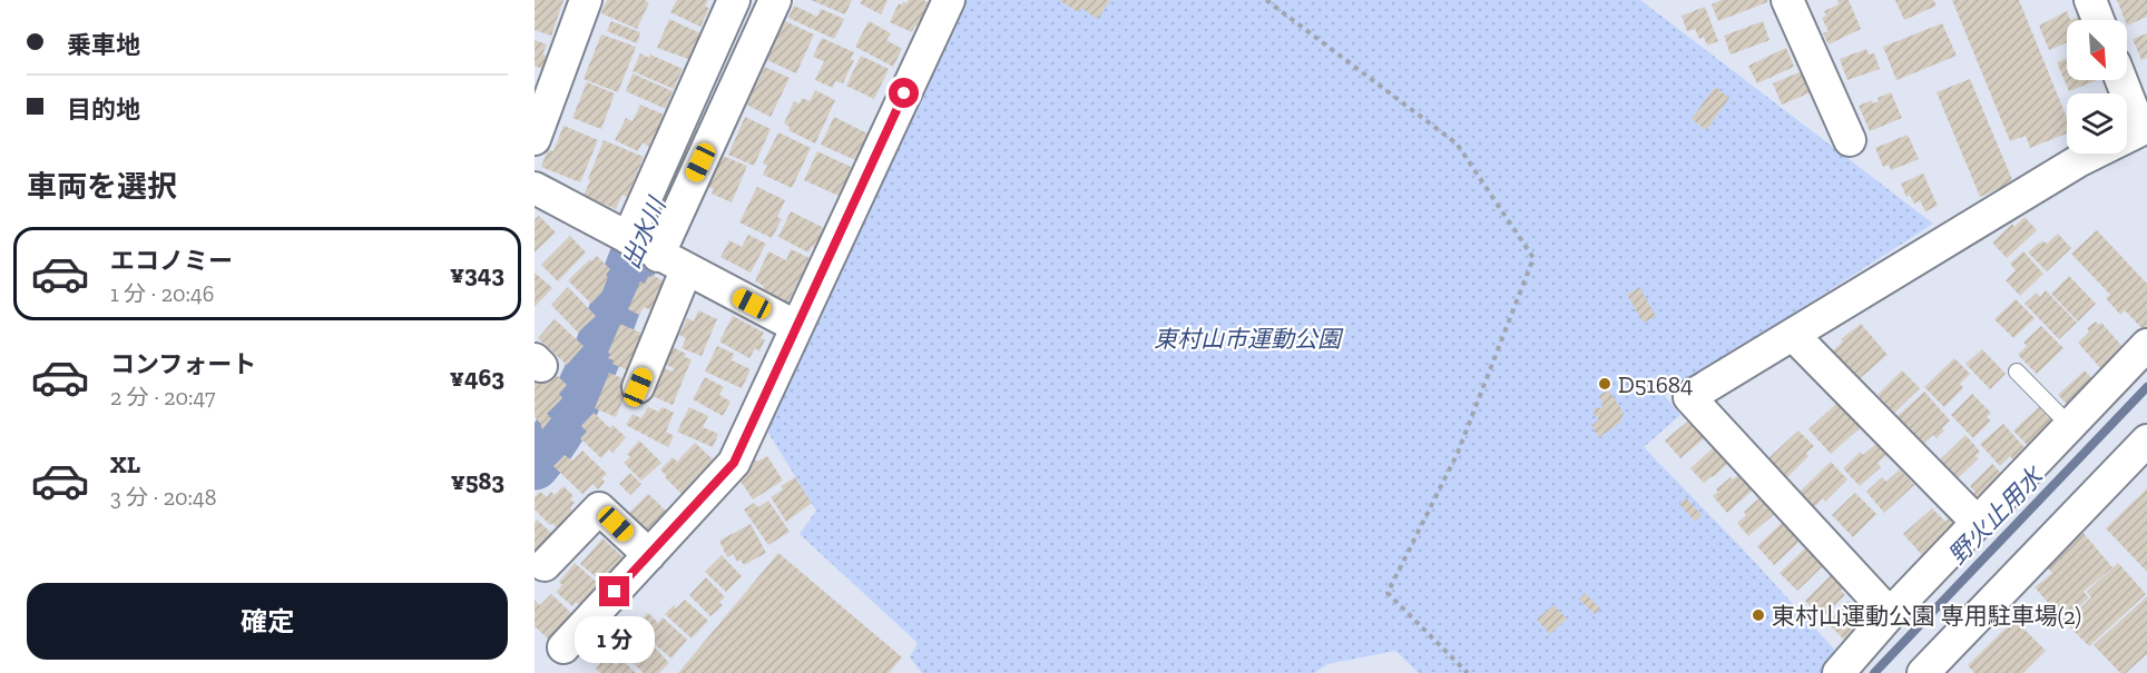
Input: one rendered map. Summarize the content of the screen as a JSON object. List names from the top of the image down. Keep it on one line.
{"water":["出水川","野火止用水"],"parks":["東村山市運動公園"],"places":["D51684","東村山運動公園 専用駐車場(2)"],"north":"bottom right","page":{"banner":["乗車地","目的地"],"heading":"車両を選択","list":[{"name":"エコノミー","note":"1 分 · 20:46","value":"¥343"},{"name":"コンフォート","note":"2 分 · 20:47","value":"¥463"},{"name":"XL","note":"3 分 · 20:48","value":"¥583"}],"buttons":"確定","bubble":"1 分"}}
